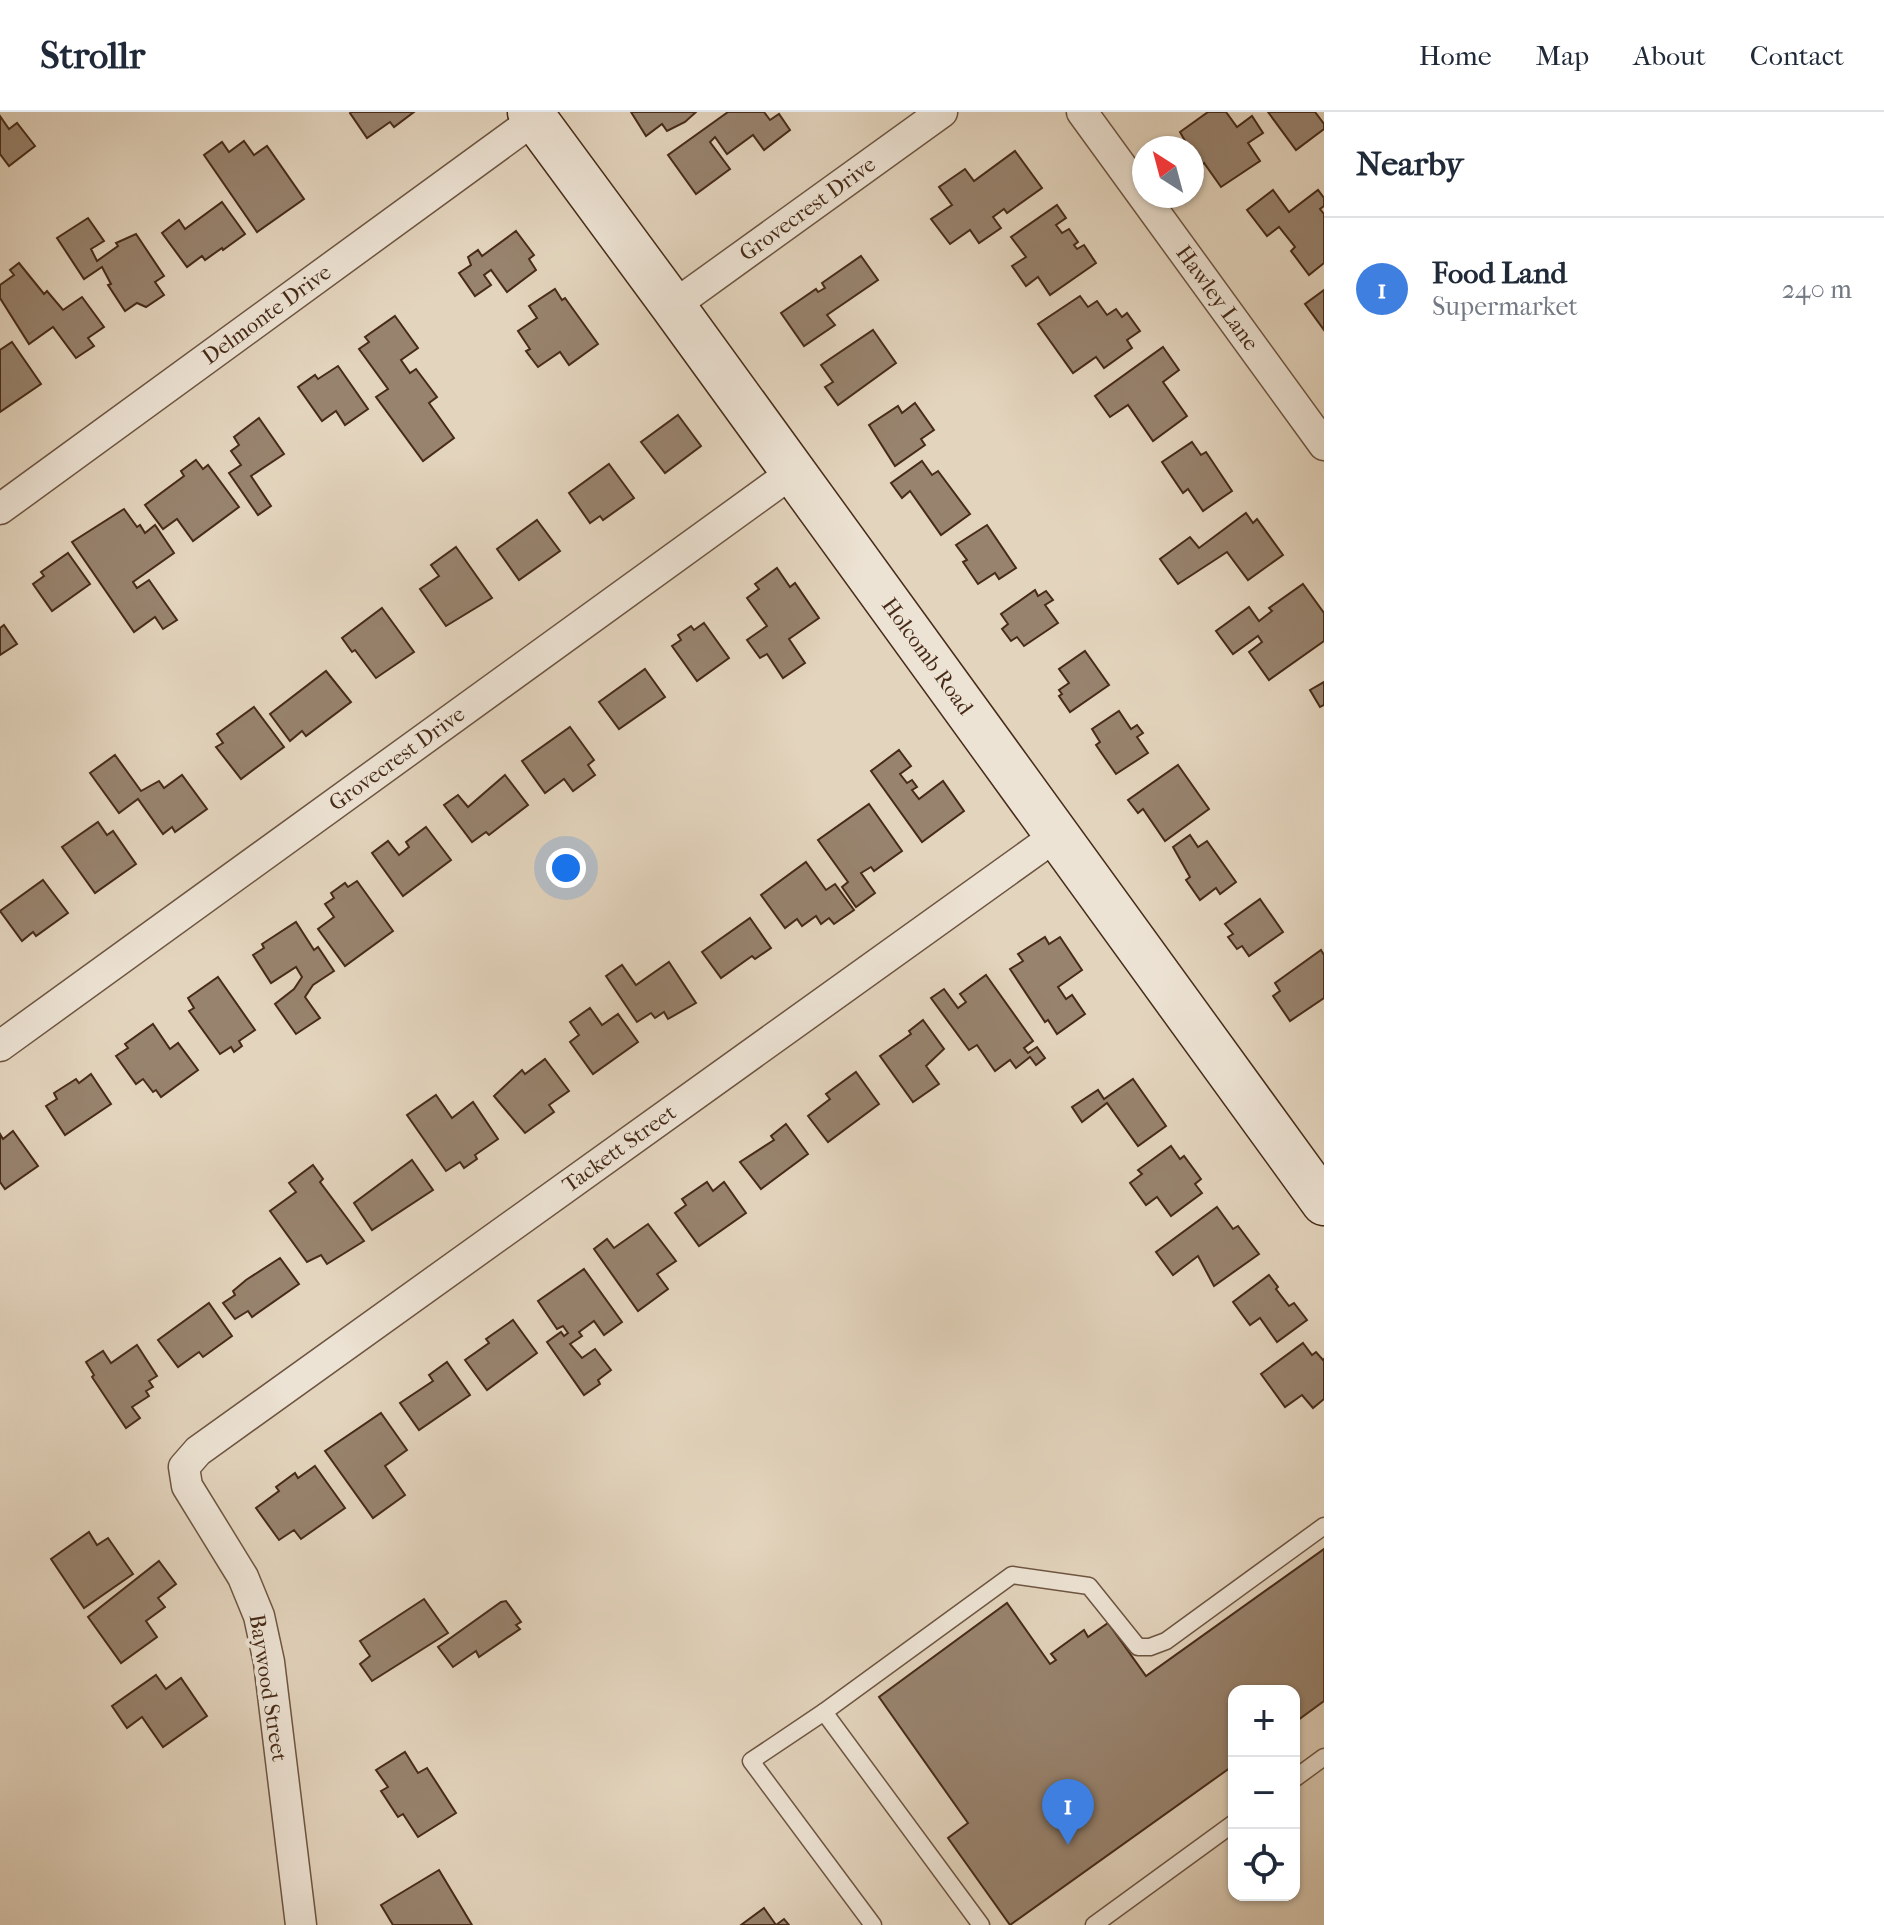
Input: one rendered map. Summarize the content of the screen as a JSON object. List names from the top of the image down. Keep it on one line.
{"streets":{"street":["Grovecrest Drive","Hawley Lane","Delmonte Drive","Holcomb Road","Tackett Street","Baywood Street"]},"crossings":[["Grovecrest Drive","Holcomb Road"],["Delmonte Drive","Holcomb Road"],["Holcomb Road","Tackett Street"],["Tackett Street","Baywood Street"]],"north":"top left","page":{"header":"Strollr","nav":["Home","Map","About","Contact"],"heading":"Nearby","list":[{"mark":"1","name":"Food Land","note":"Supermarket","value":"240 m"}],"map_buttons":["+","−"],"pins":"1"}}
